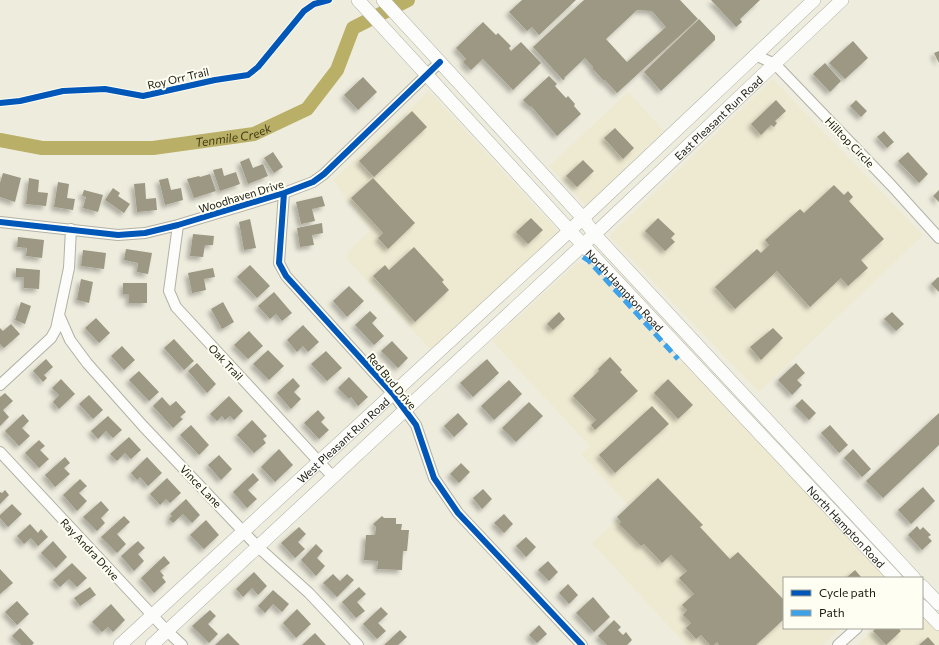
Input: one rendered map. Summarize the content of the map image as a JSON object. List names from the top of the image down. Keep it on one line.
{"streets":{"main road":["East Pleasant Run Road","North Hampton Road","West Pleasant Run Road"],"street":["Hilltop Circle","Woodhaven Drive","Oak Trail","Red Bud Drive","Vince Lane","Ray Andra Drive"],"cycle path":["Roy Orr Trail"]},"crossings":[["East Pleasant Run Road","Hilltop Circle"],["East Pleasant Run Road","North Hampton Road"],["East Pleasant Run Road","West Pleasant Run Road"],["Woodhaven Drive","North Hampton Road"],["Woodhaven Drive","Oak Trail"],["Woodhaven Drive","Red Bud Drive"],["North Hampton Road","West Pleasant Run Road"],["Oak Trail","West Pleasant Run Road"],["Red Bud Drive","West Pleasant Run Road"],["West Pleasant Run Road","Vince Lane"],["West Pleasant Run Road","Ray Andra Drive"]],"water":["Tenmile Creek"],"legend":["Cycle path","Path"]}
